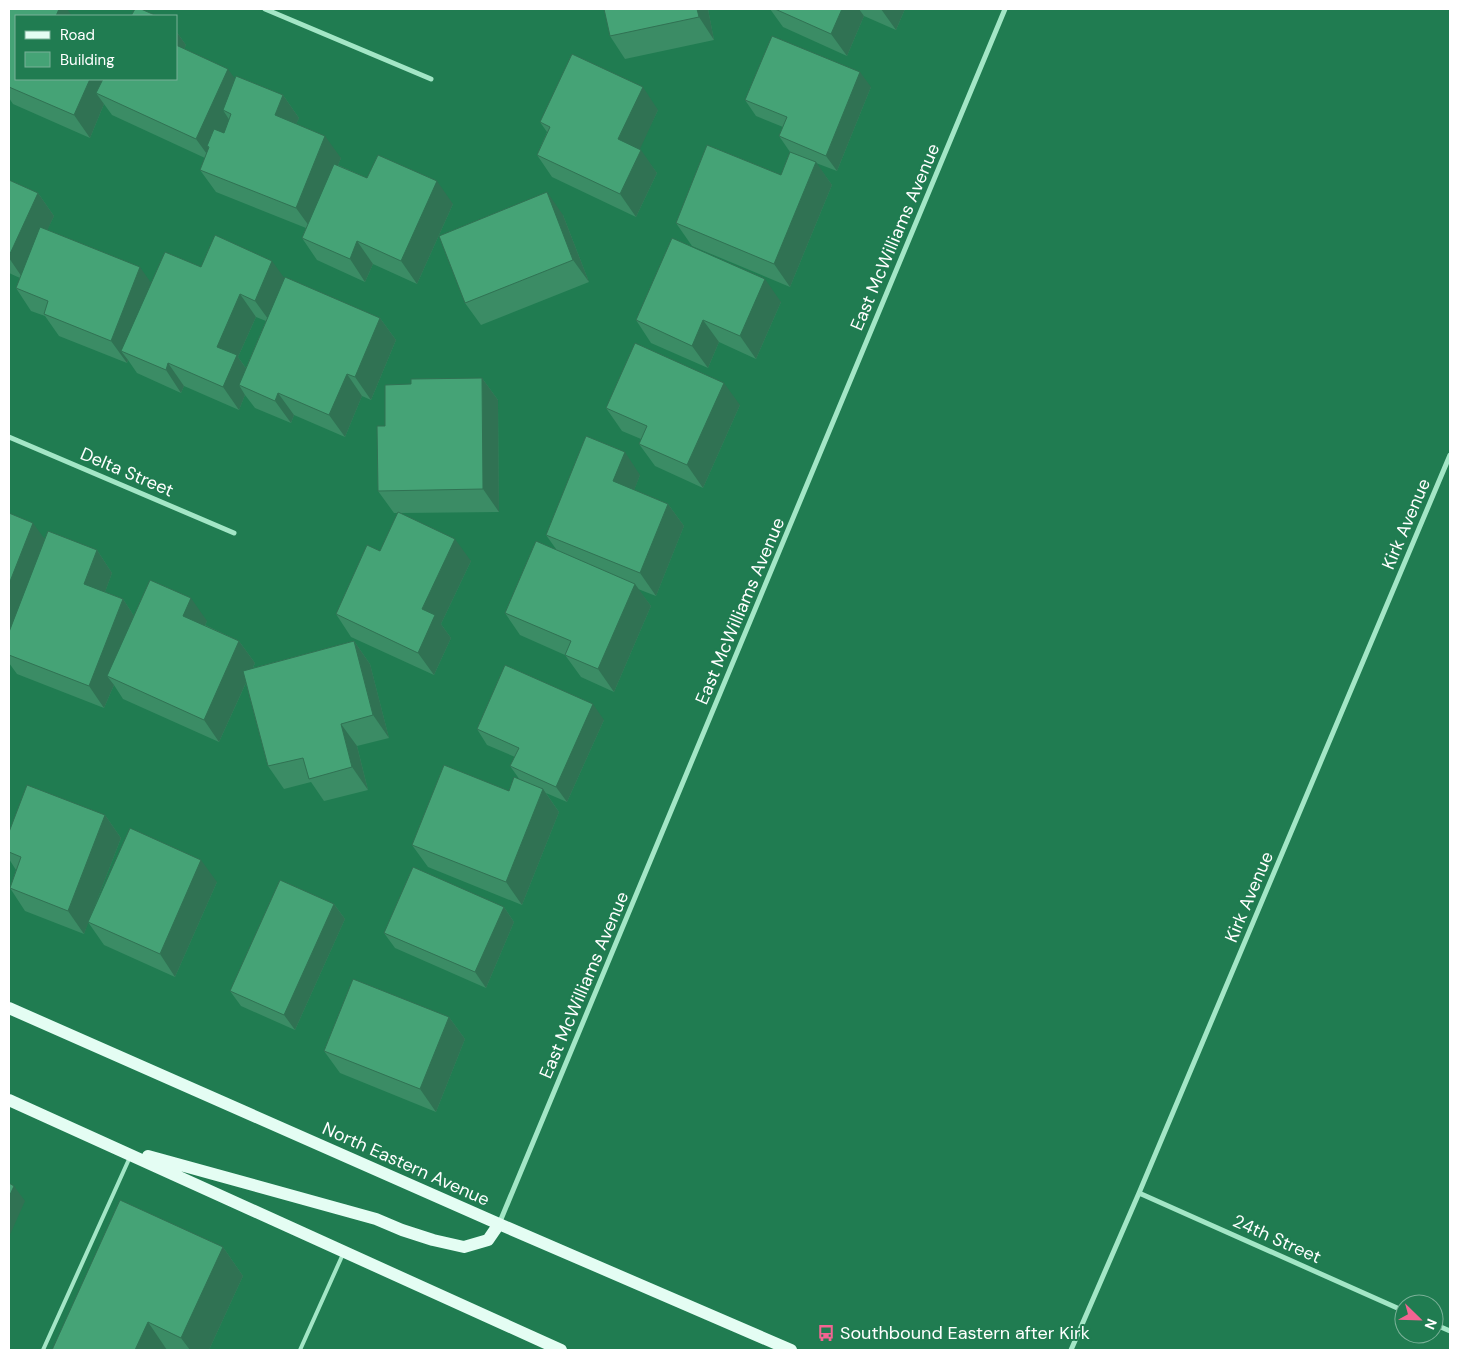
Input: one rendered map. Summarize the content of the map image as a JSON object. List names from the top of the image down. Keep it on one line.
{"streets":{"main road":["North Eastern Avenue"],"street":["East McWilliams Avenue","Delta Street","Kirk Avenue","24th Street"]},"crossings":[["East McWilliams Avenue","North Eastern Avenue"],["Kirk Avenue","24th Street"]],"places":{"bus stop":["Southbound Eastern after Kirk"]},"legend":["Road","Building"],"north":"bottom right"}
